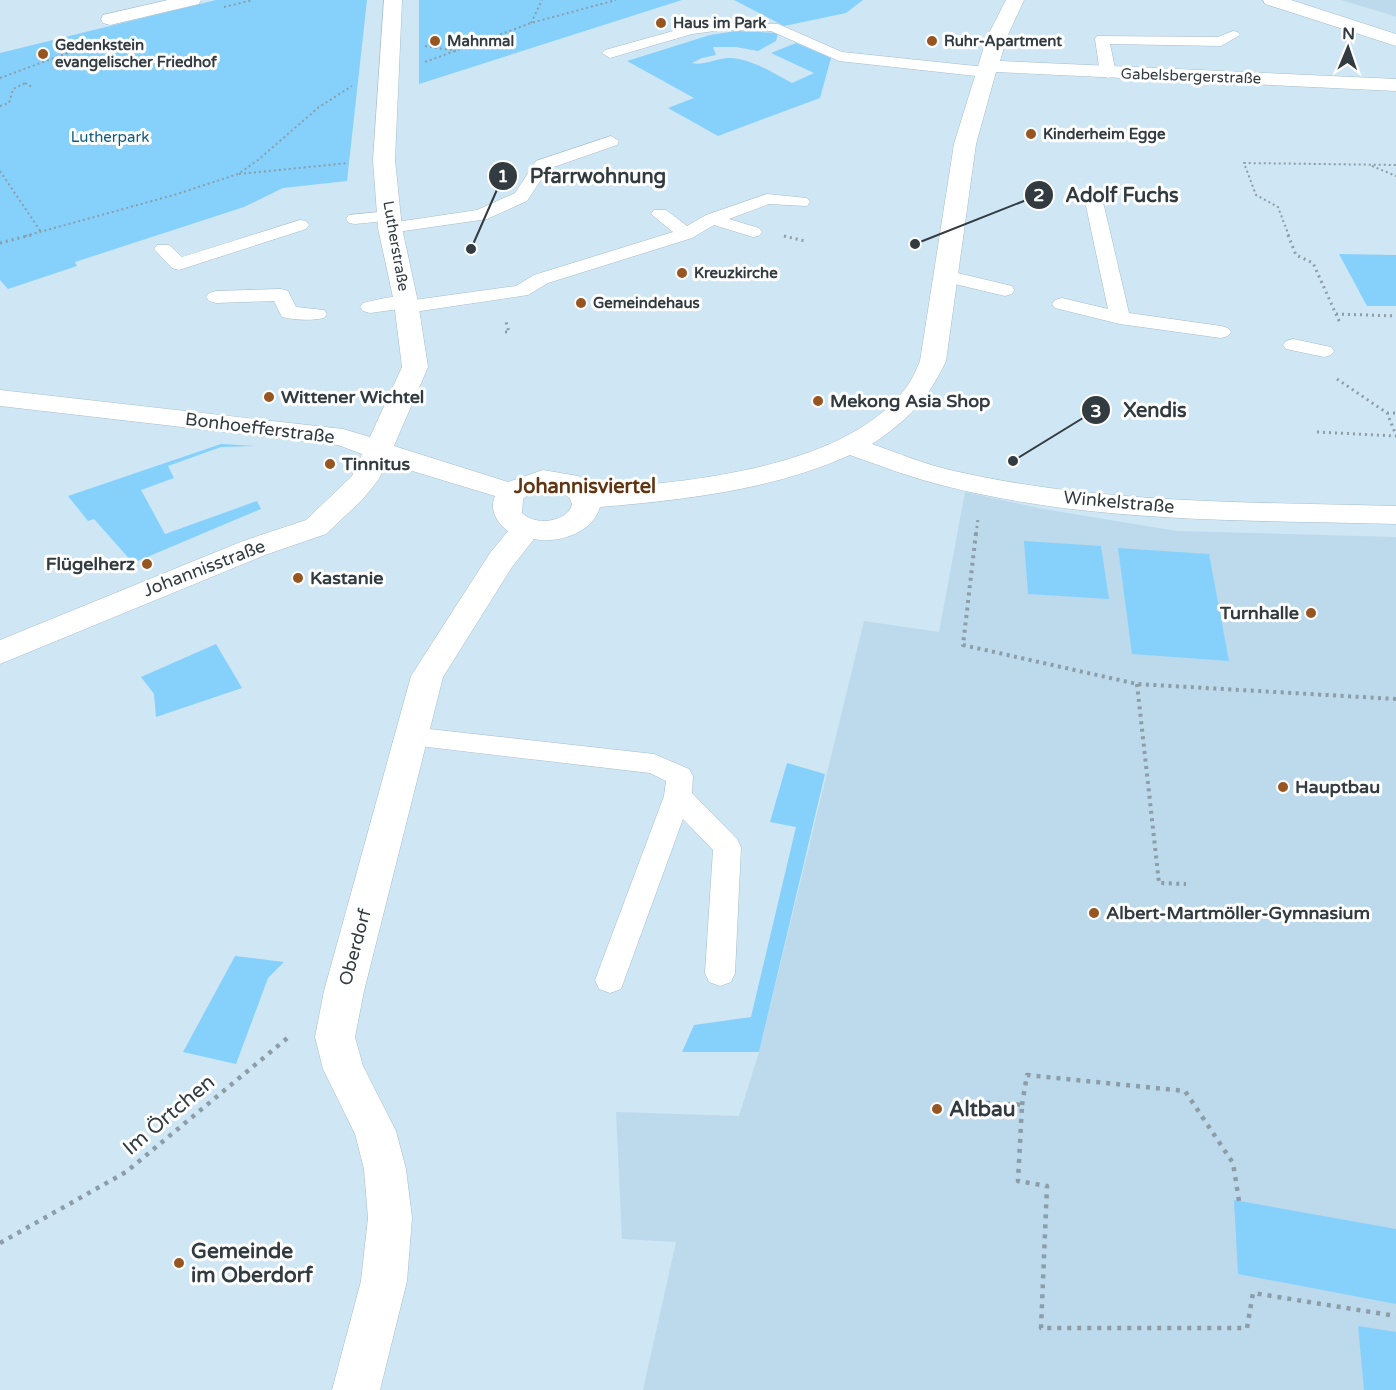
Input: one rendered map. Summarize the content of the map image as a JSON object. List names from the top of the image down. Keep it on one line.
{"streets":{"street":["Gabelsbergerstraße","Lutherstraße","Bonhoefferstraße","Winkelstraße","Johannisstraße","Oberdorf"],"path":["Im Örtchen"]},"crossings":[["Lutherstraße","Bonhoefferstraße"],["Lutherstraße","Johannisstraße"],["Bonhoefferstraße","Johannisstraße"],["Bonhoefferstraße","Oberdorf"],["Oberdorf","Im Örtchen"]],"districts":["Johannisviertel"],"parks":["Lutherpark"],"places":["Haus im Park","Mahnmal","Ruhr-Apartment","Gedenkstein evangelischer Friedhof","Kinderheim Egge","Adolf Fuchs","Pfarrwohnung","Kreuzkirche","Gemeindehaus","Wittener Wichtel","Mekong Asia Shop","Xendis","Tinnitus","Flügelherz","Kastanie","Turnhalle","Hauptbau","Albert-Martmöller-Gymnasium","Altbau","Gemeinde im Oberdorf"],"north":"top"}
